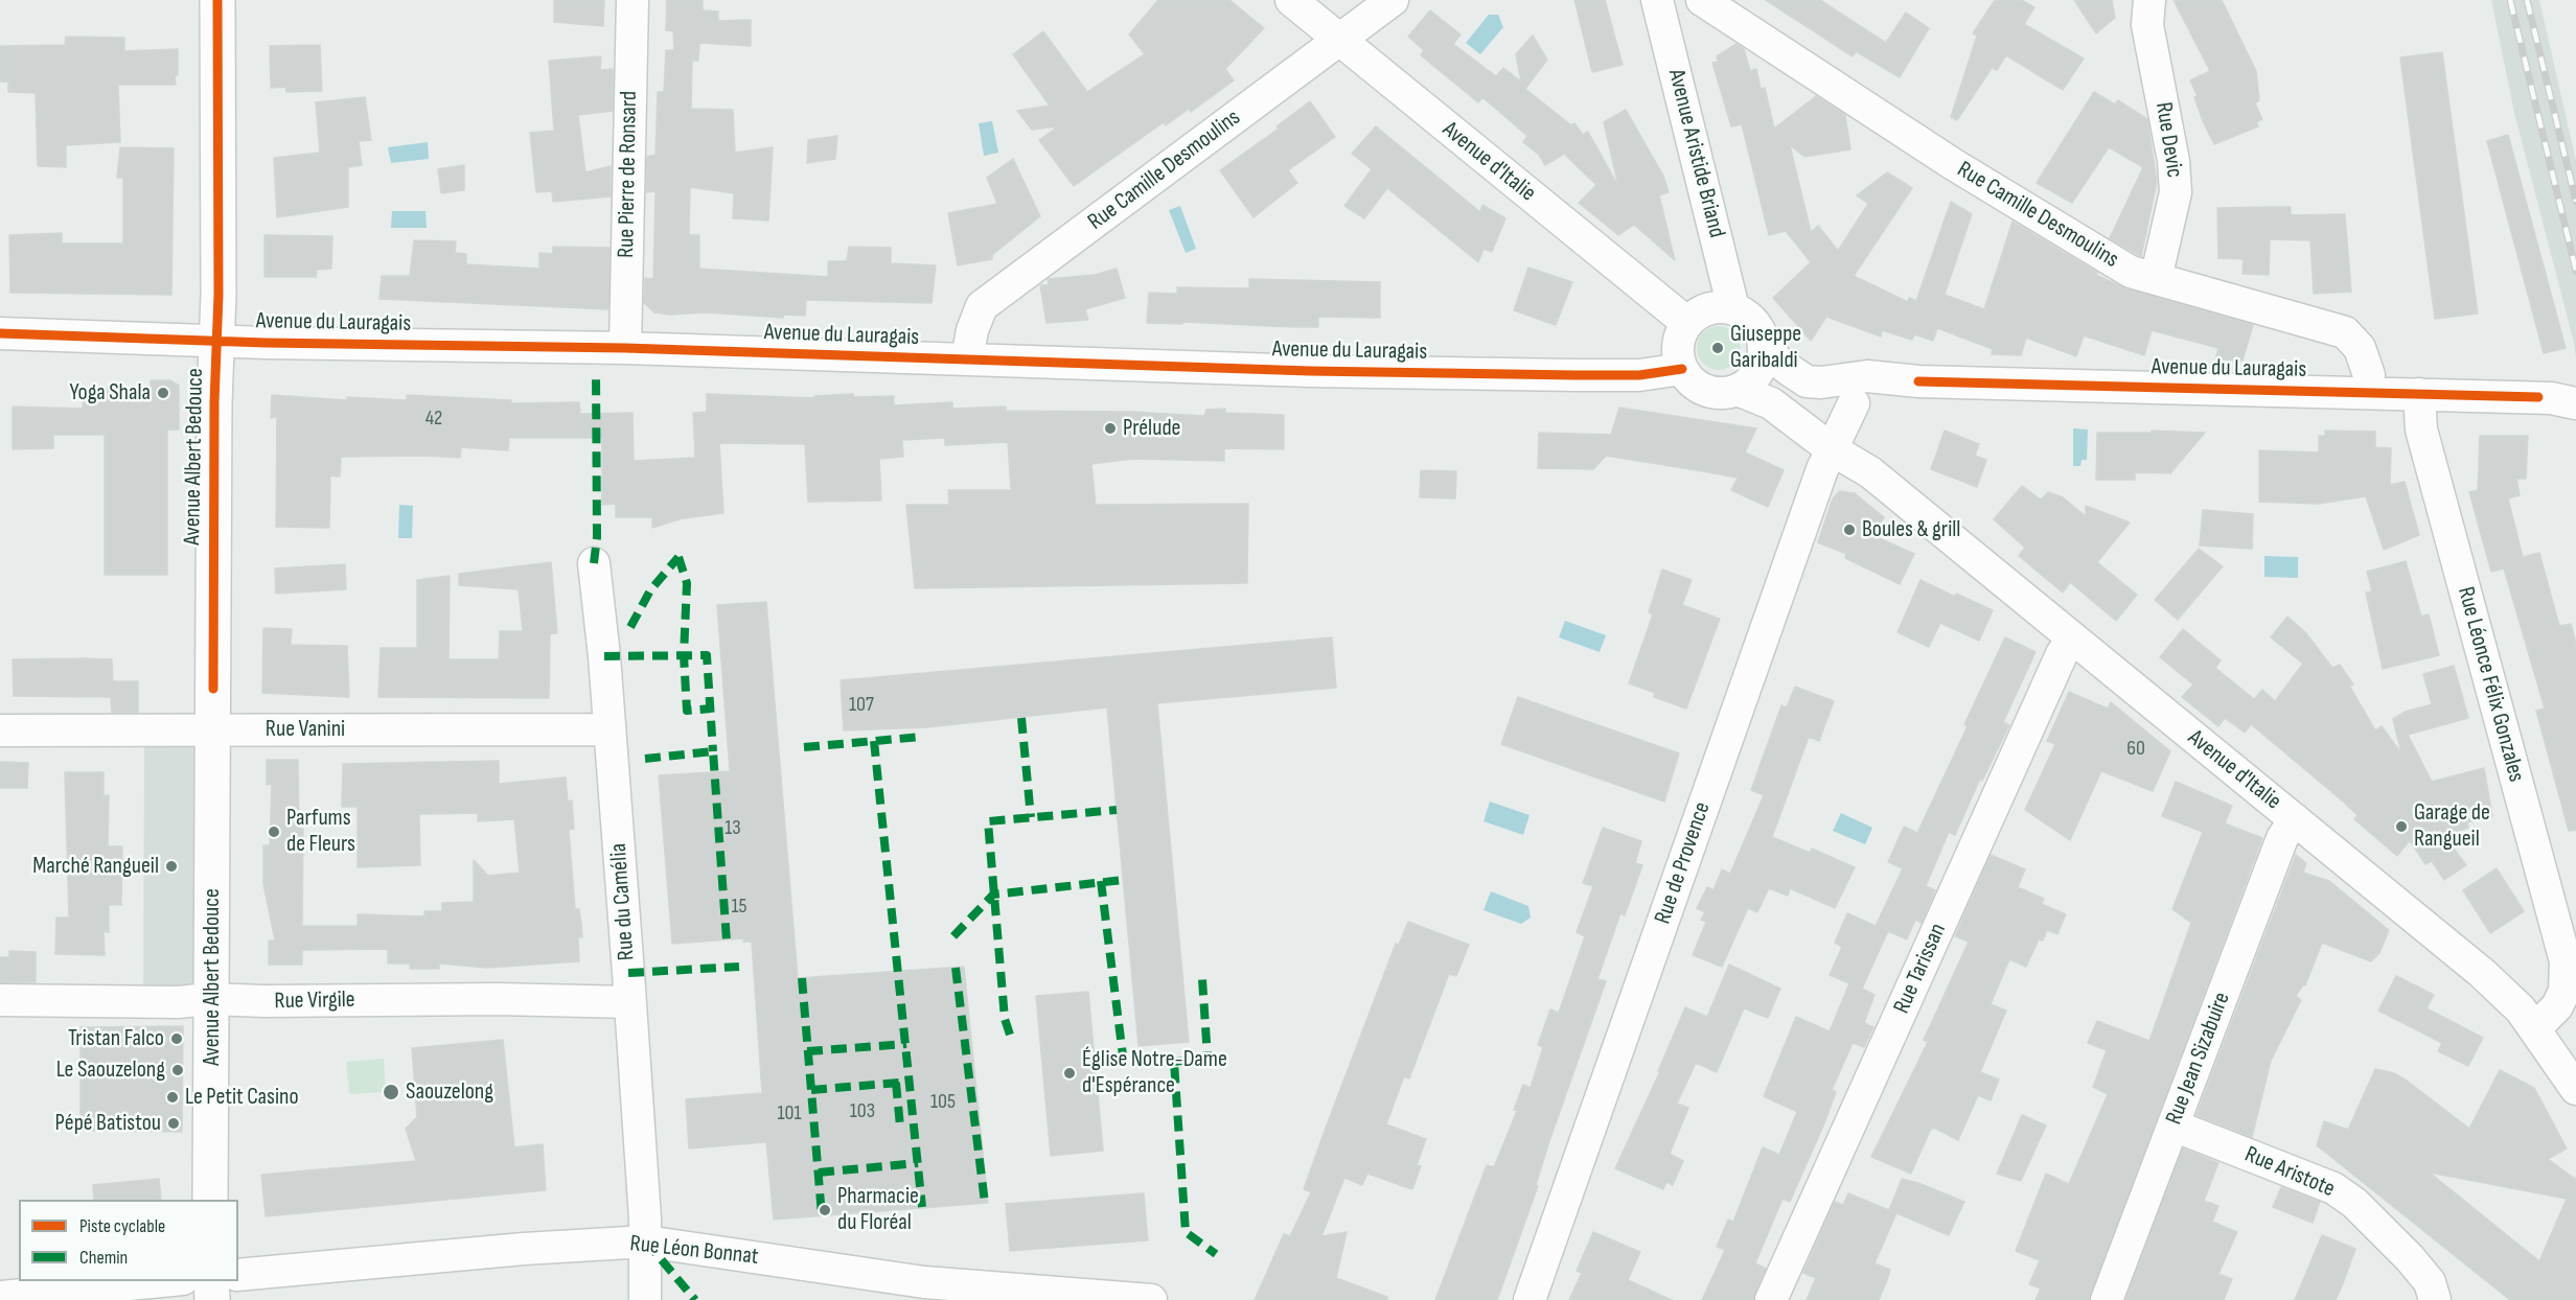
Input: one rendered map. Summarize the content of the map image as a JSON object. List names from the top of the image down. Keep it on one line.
{"streets":{"street":["Rue Devic","Avenue Aristide Briand","Avenue d'Italie","Rue Camille Desmoulins","Rue Pierre de Ronsard","Avenue du Lauragais","Avenue Albert Bedouce","Rue Léonce Félix Gonzales","Rue Vanini","Rue de Provence","Rue du Camélia","Rue Tarissan","Rue Virgile","Rue Jean Sizabuire","Rue Aristote","Rue Léon Bonnat"]},"crossings":[["Rue Devic","Rue Camille Desmoulins"],["Avenue Aristide Briand","Avenue d'Italie"],["Avenue Aristide Briand","Avenue du Lauragais"],["Avenue d'Italie","Rue Camille Desmoulins"],["Avenue d'Italie","Avenue du Lauragais"],["Avenue d'Italie","Rue Léonce Félix Gonzales"],["Avenue d'Italie","Rue de Provence"],["Avenue d'Italie","Rue Tarissan"],["Avenue d'Italie","Rue Jean Sizabuire"],["Rue Camille Desmoulins","Avenue du Lauragais"],["Rue Pierre de Ronsard","Avenue du Lauragais"],["Avenue du Lauragais","Avenue Albert Bedouce"],["Avenue du Lauragais","Rue Léonce Félix Gonzales"],["Avenue du Lauragais","Rue de Provence"],["Avenue Albert Bedouce","Rue Vanini"],["Avenue Albert Bedouce","Rue Virgile"],["Rue Vanini","Rue du Camélia"],["Rue du Camélia","Rue Virgile"],["Rue du Camélia","Rue Léon Bonnat"],["Rue Jean Sizabuire","Rue Aristote"]],"places":["Giuseppe Garibaldi","Yoga Shala","Prélude","Boules & grill","Garage de Rangueil","Parfums de Fleurs","Marché Rangueil","Tristan Falco","Le Saouzelong","Église Notre-Dame d'Espérance","Saouzelong","Le Petit Casino","Pépé Batistou","Pharmacie du Floréal"],"house_numbers":["42","107","60","13","15","105","103","101"],"legend":["Piste cyclable","Chemin"]}
